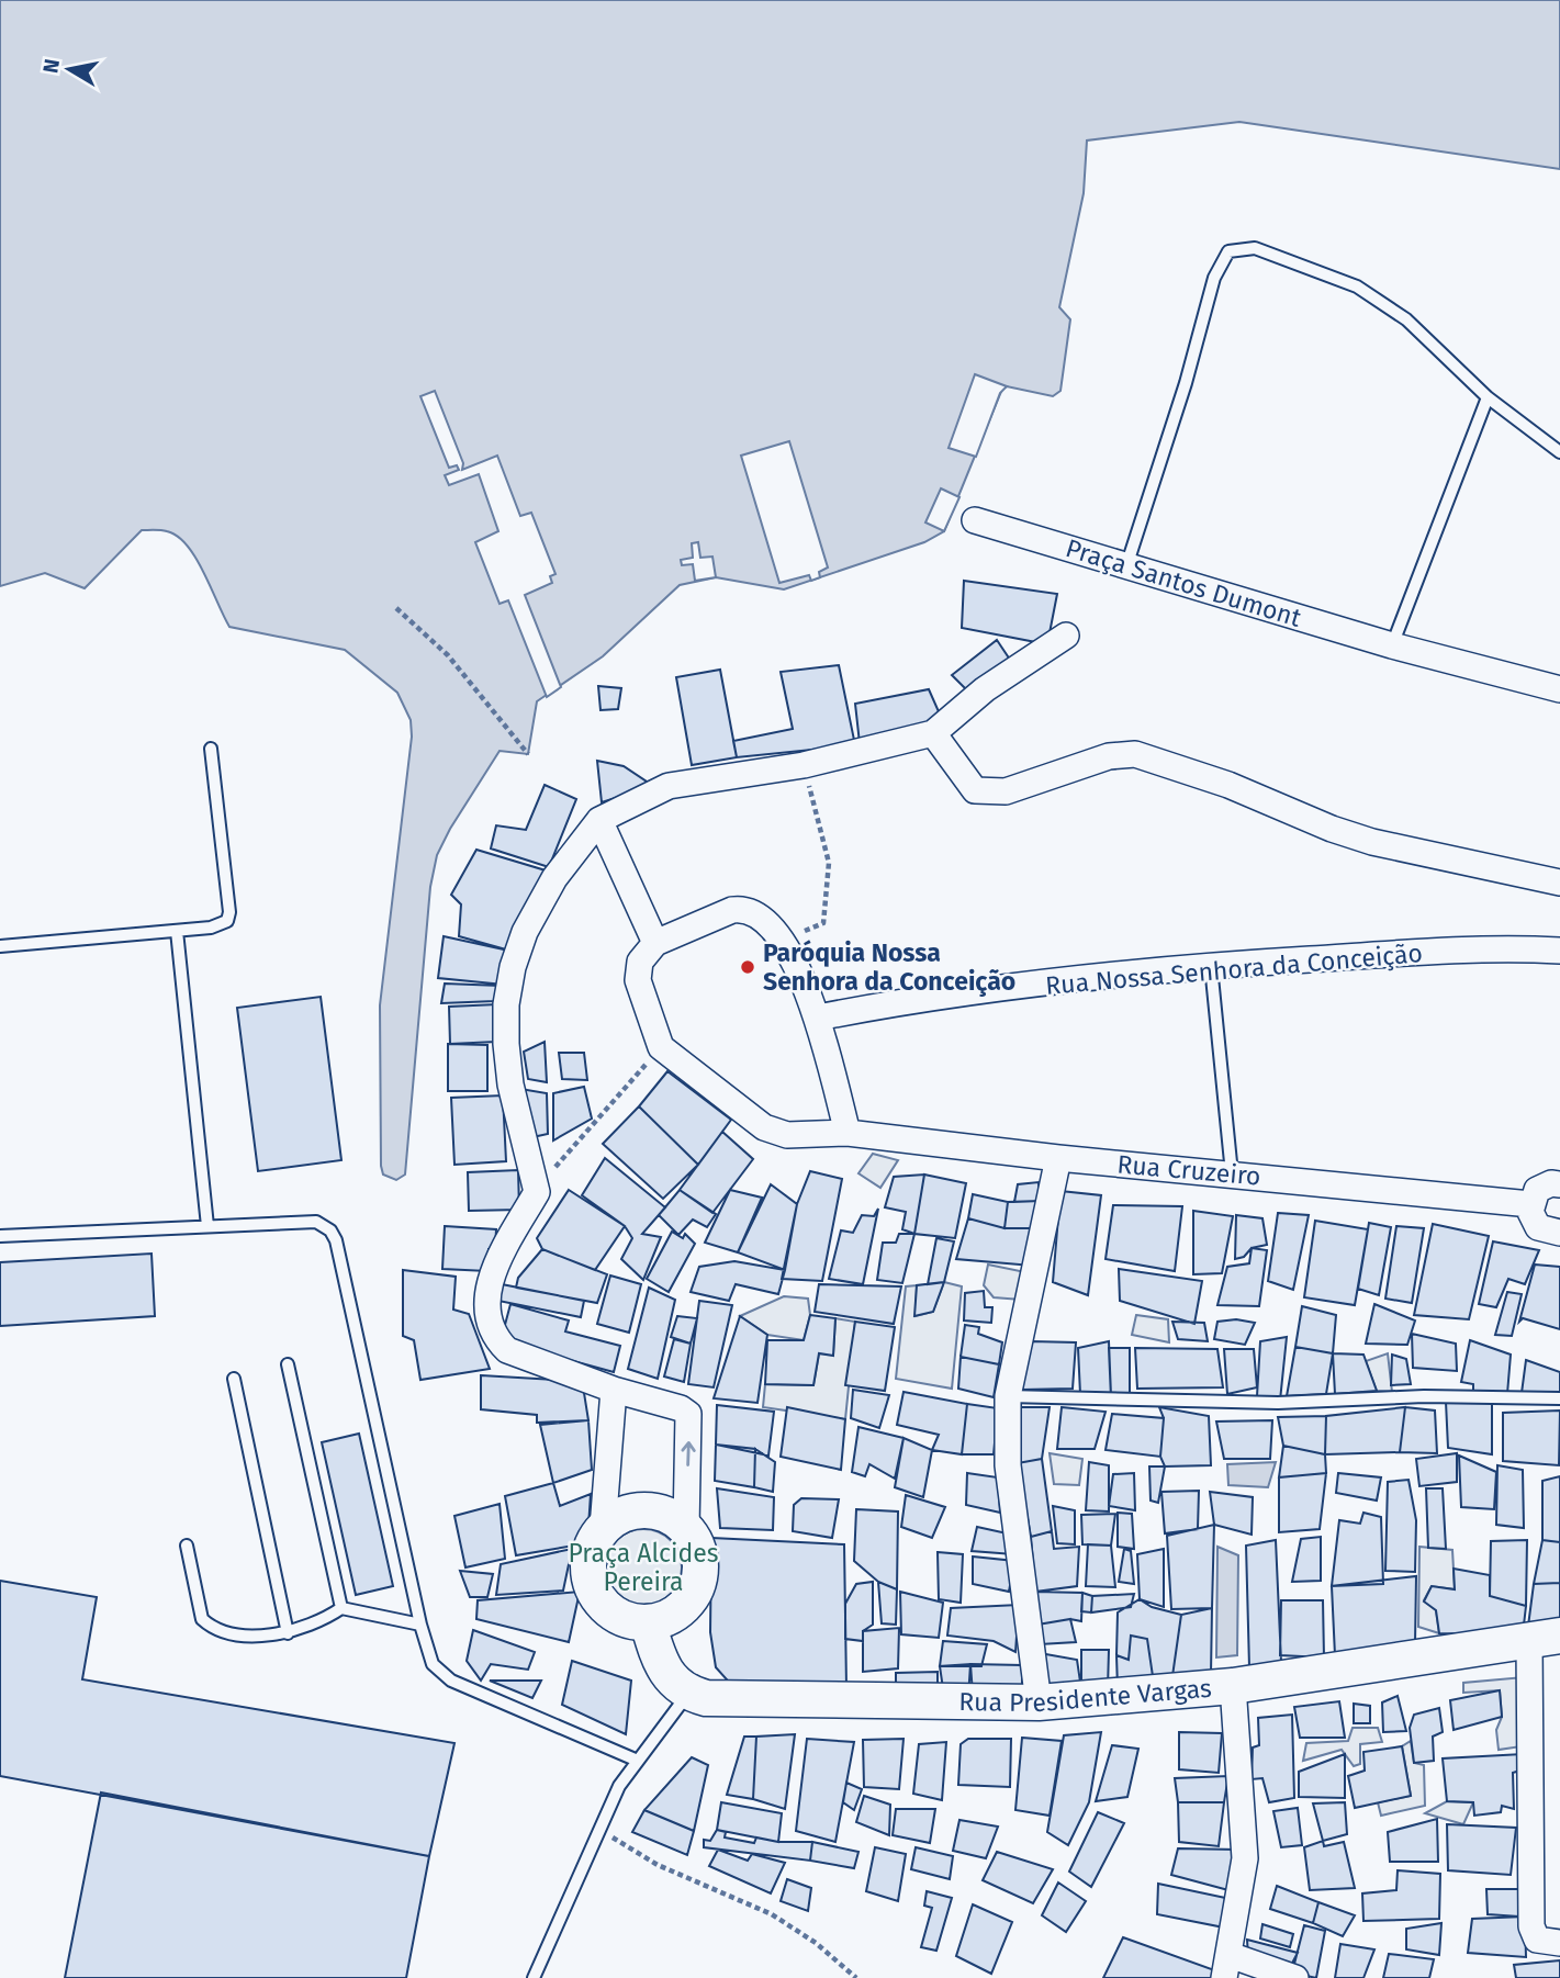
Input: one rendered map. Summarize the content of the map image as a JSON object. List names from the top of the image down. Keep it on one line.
{"streets":{"street":["Praça Santos Dumont","Rua Nossa Senhora da Conceição","Rua Cruzeiro","Rua Presidente Vargas"]},"parks":["Praça Alcides Pereira"],"places":["Paróquia Nossa Senhora da Conceição"],"north":"left"}
